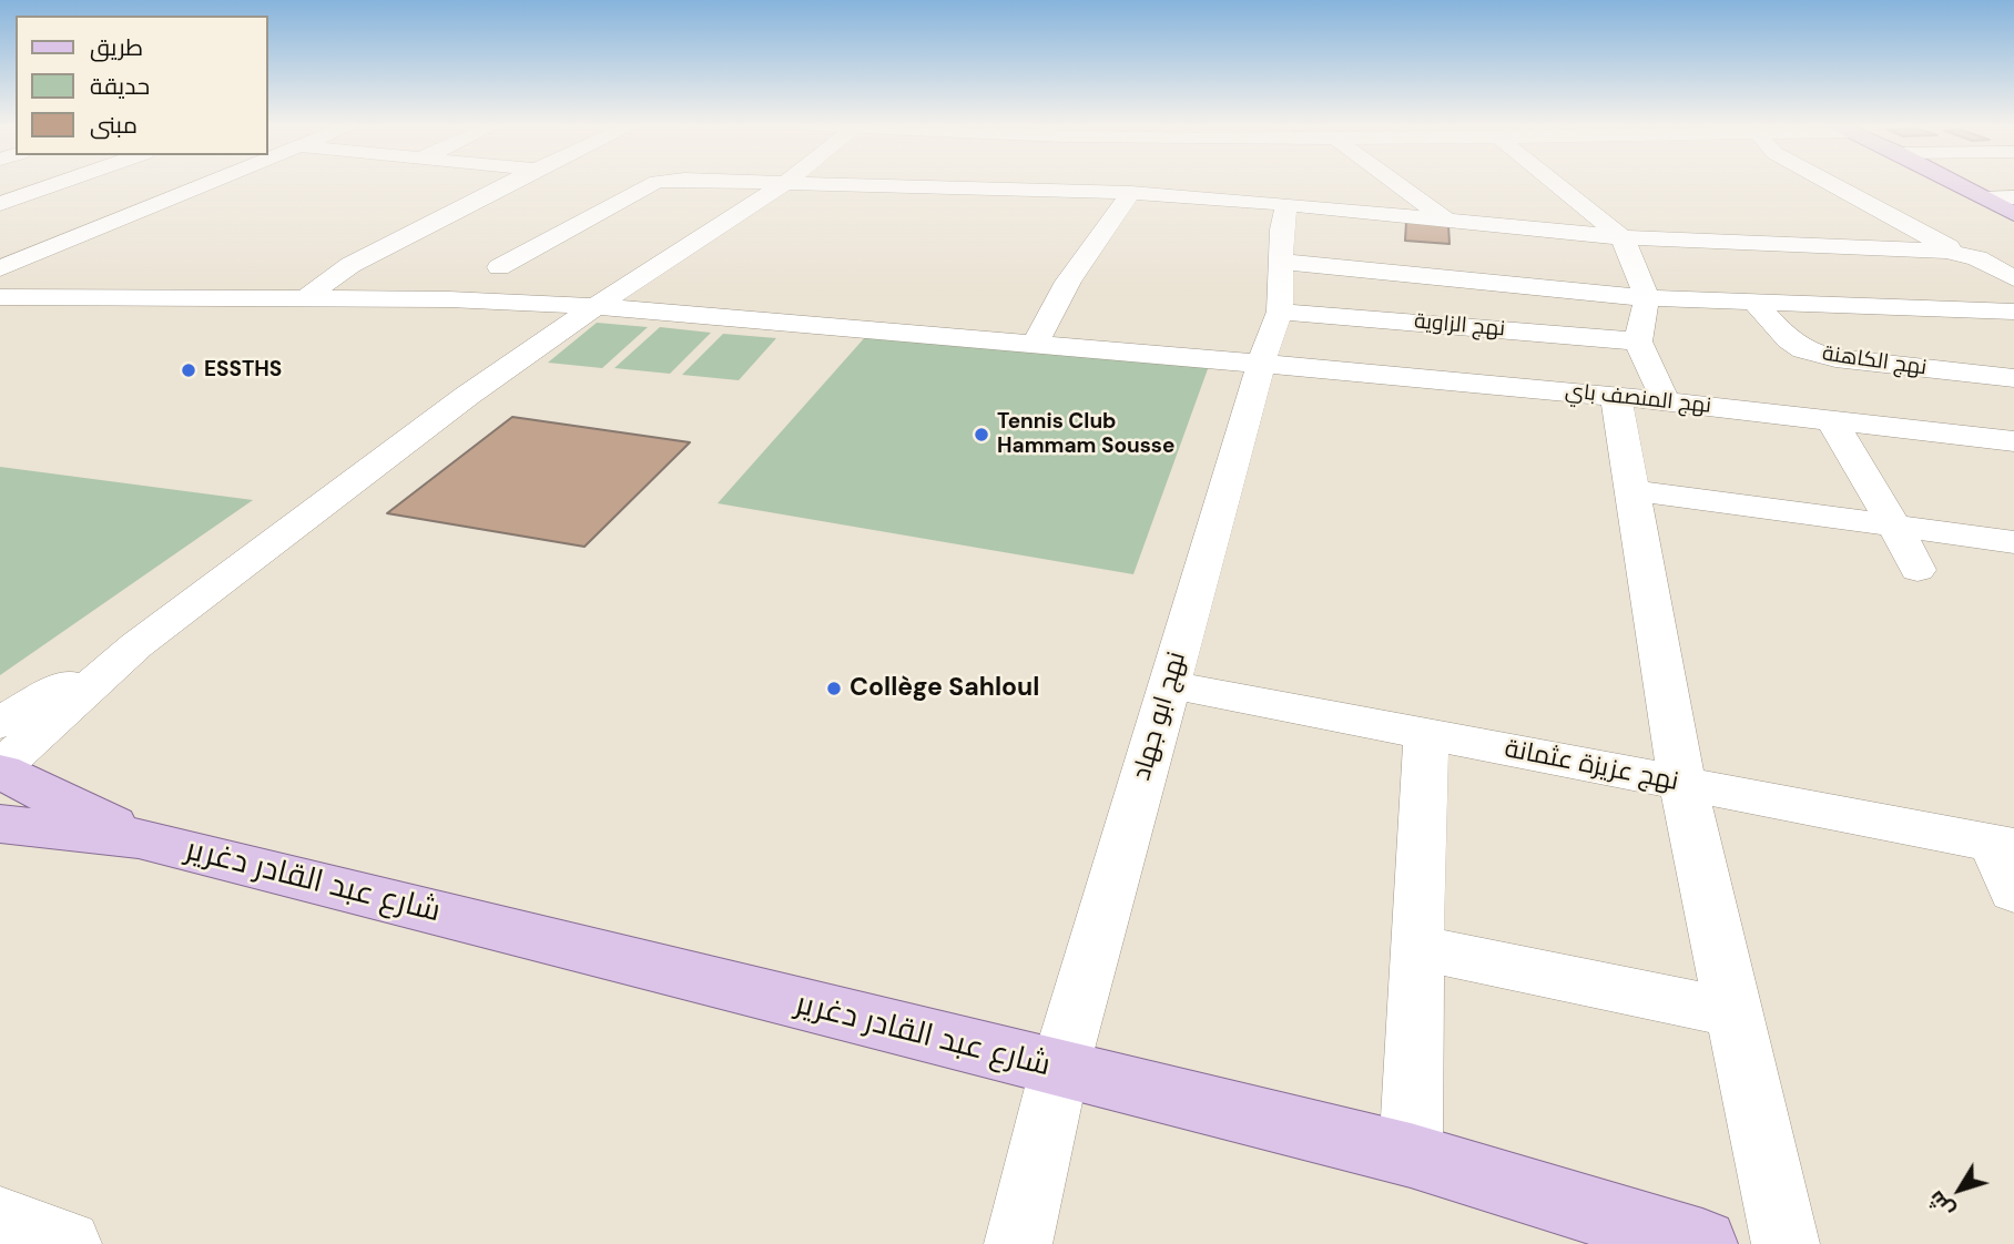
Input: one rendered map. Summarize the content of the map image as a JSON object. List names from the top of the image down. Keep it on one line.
{"streets":{"main road":["شارع عبد القادر دغرير"],"street":["نهج الزاوية","نهج الكاهنة","نهج المنصف باي","نهج ابو جهاد","نهج عزيزة عثمانة"]},"crossings":[["نهج الزاوية","نهج ابو جهاد"],["نهج المنصف باي","نهج ابو جهاد"],["نهج ابو جهاد","نهج عزيزة عثمانة"],["نهج ابو جهاد","شارع عبد القادر دغرير"]],"places":["ESSTHS","Tennis Club Hammam Sousse","Collège Sahloul"],"legend":["طريق","حديقة","مبنى"],"north":"bottom left"}
